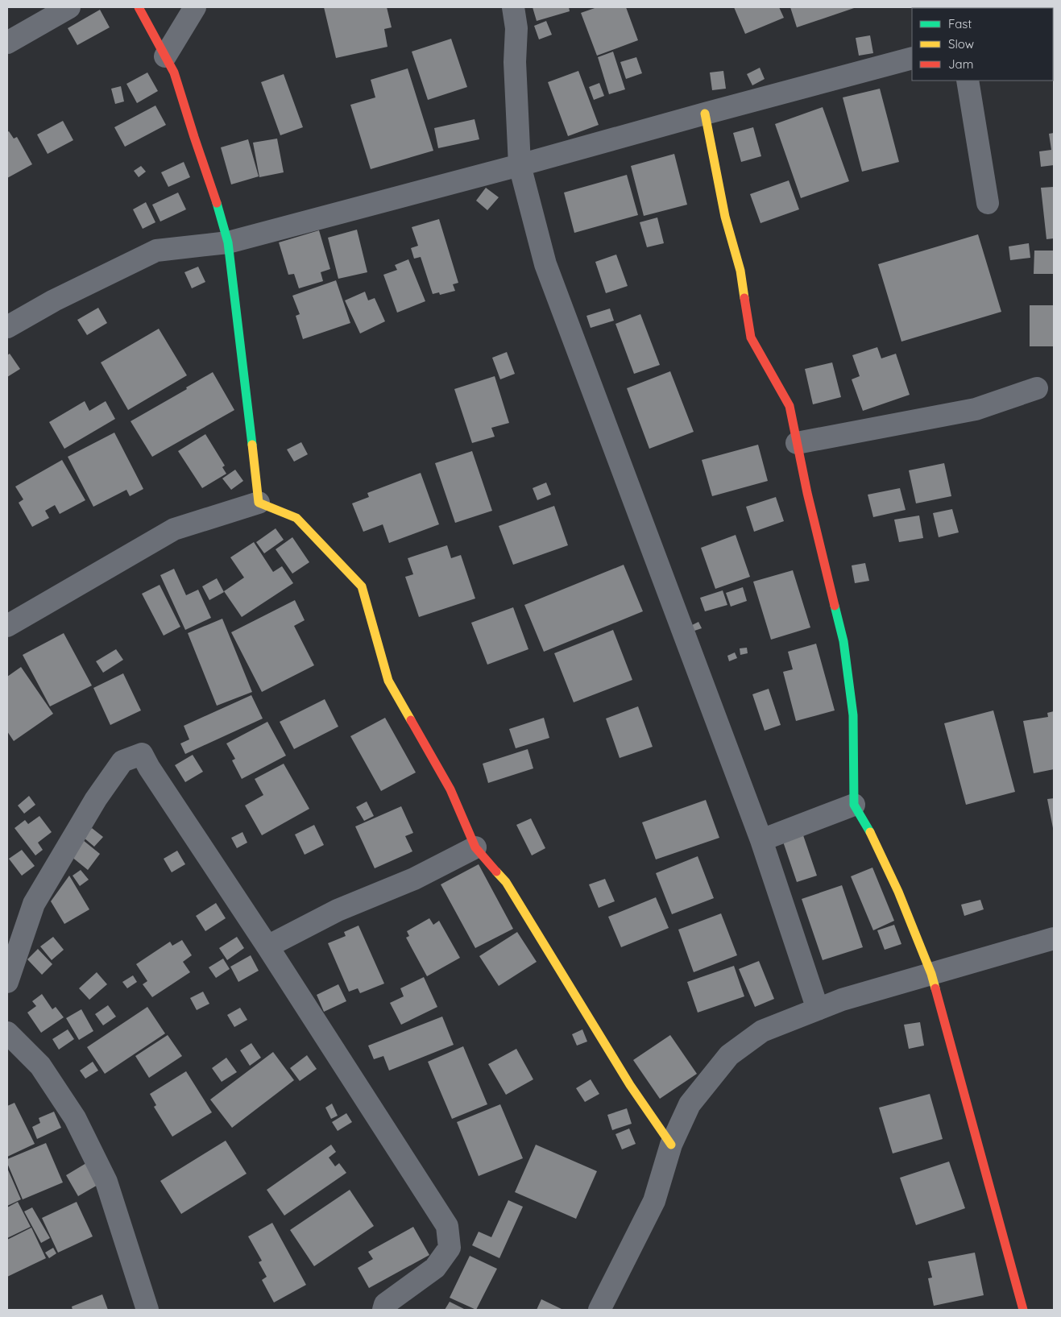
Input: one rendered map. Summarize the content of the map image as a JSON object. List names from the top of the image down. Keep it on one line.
{"legend":["Fast","Slow","Jam"]}
